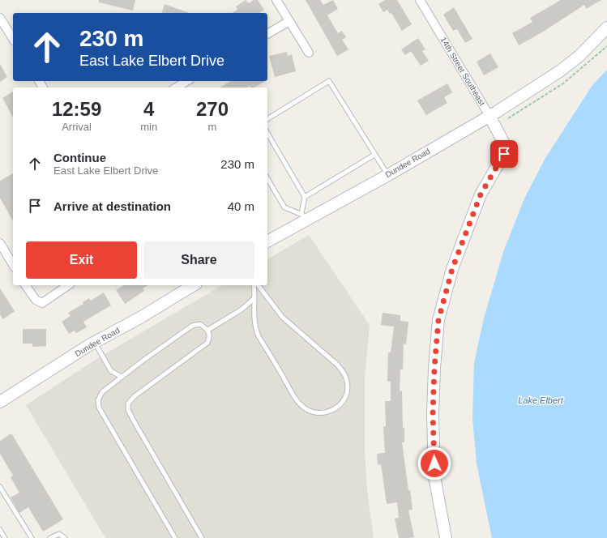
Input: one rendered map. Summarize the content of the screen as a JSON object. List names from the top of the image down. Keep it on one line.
{"streets":{"main road":["14th Street Southeast","Dundee Road"]},"crossings":[["14th Street Southeast","Dundee Road"]],"water":["Lake Elbert"],"page":{"turn":["230 m","East Lake Elbert Drive"],"eta":["12:59","Arrival","4","min","270","m"],"list":[{"name":"Continue","note":"East Lake Elbert Drive","value":"230 m"},{"name":"Arrive at destination","value":"40 m"}],"buttons":["Exit","Share"]}}
